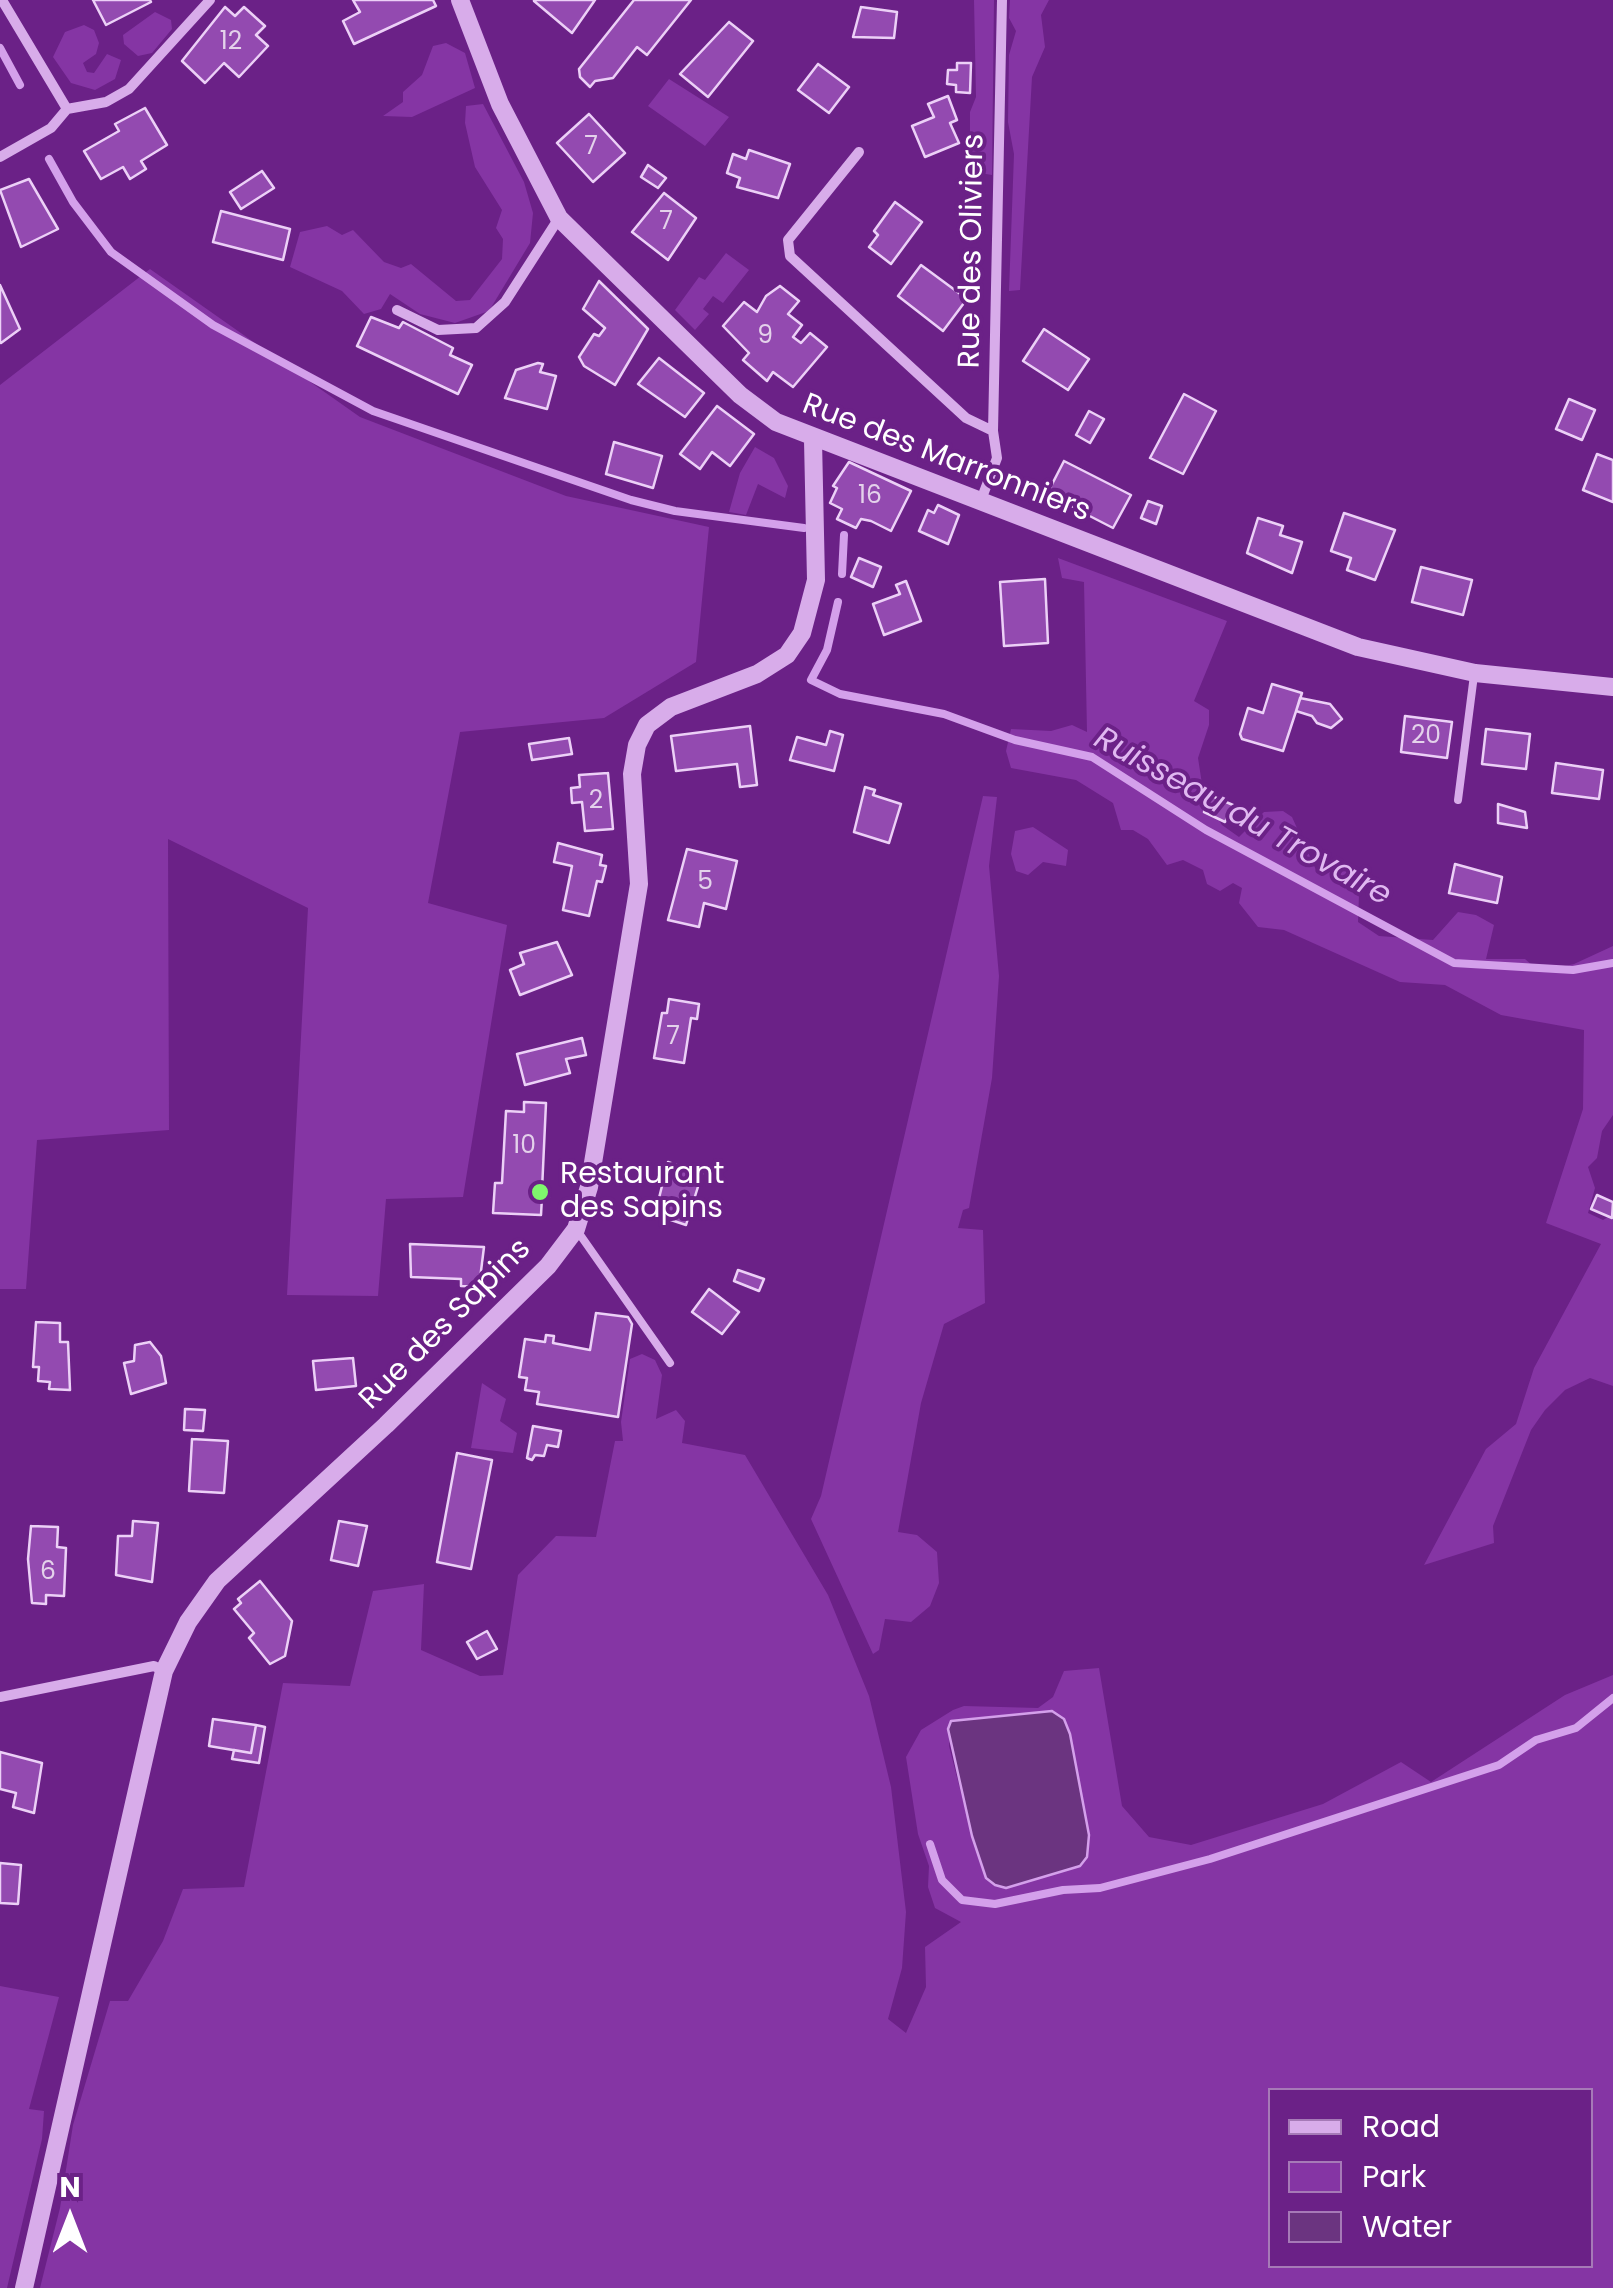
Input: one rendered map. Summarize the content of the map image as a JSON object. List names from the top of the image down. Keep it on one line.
{"streets":{"street":["Rue des Oliviers","Rue des Marronniers","Rue des Sapins"]},"crossings":[["Rue des Marronniers","Rue des Sapins"]],"water":["Ruisseau du Trovaire"],"places":["Restaurant des Sapins"],"house_numbers":["12","7","7","9","16","20","2","5","7","10","6"],"legend":["Road","Park","Water"],"north":"top"}
